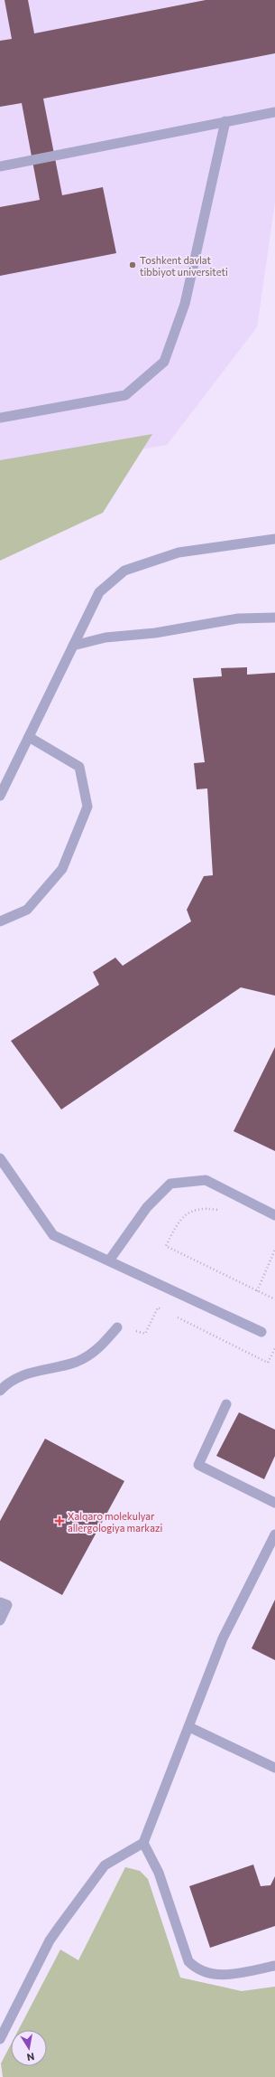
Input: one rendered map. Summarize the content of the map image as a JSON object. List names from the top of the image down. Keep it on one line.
{"places":{"other":["Toshkent davlat tibbiyot universiteti"],"health":["Xalqaro molekulyar allergologiya markazi"]},"north":"bottom"}
